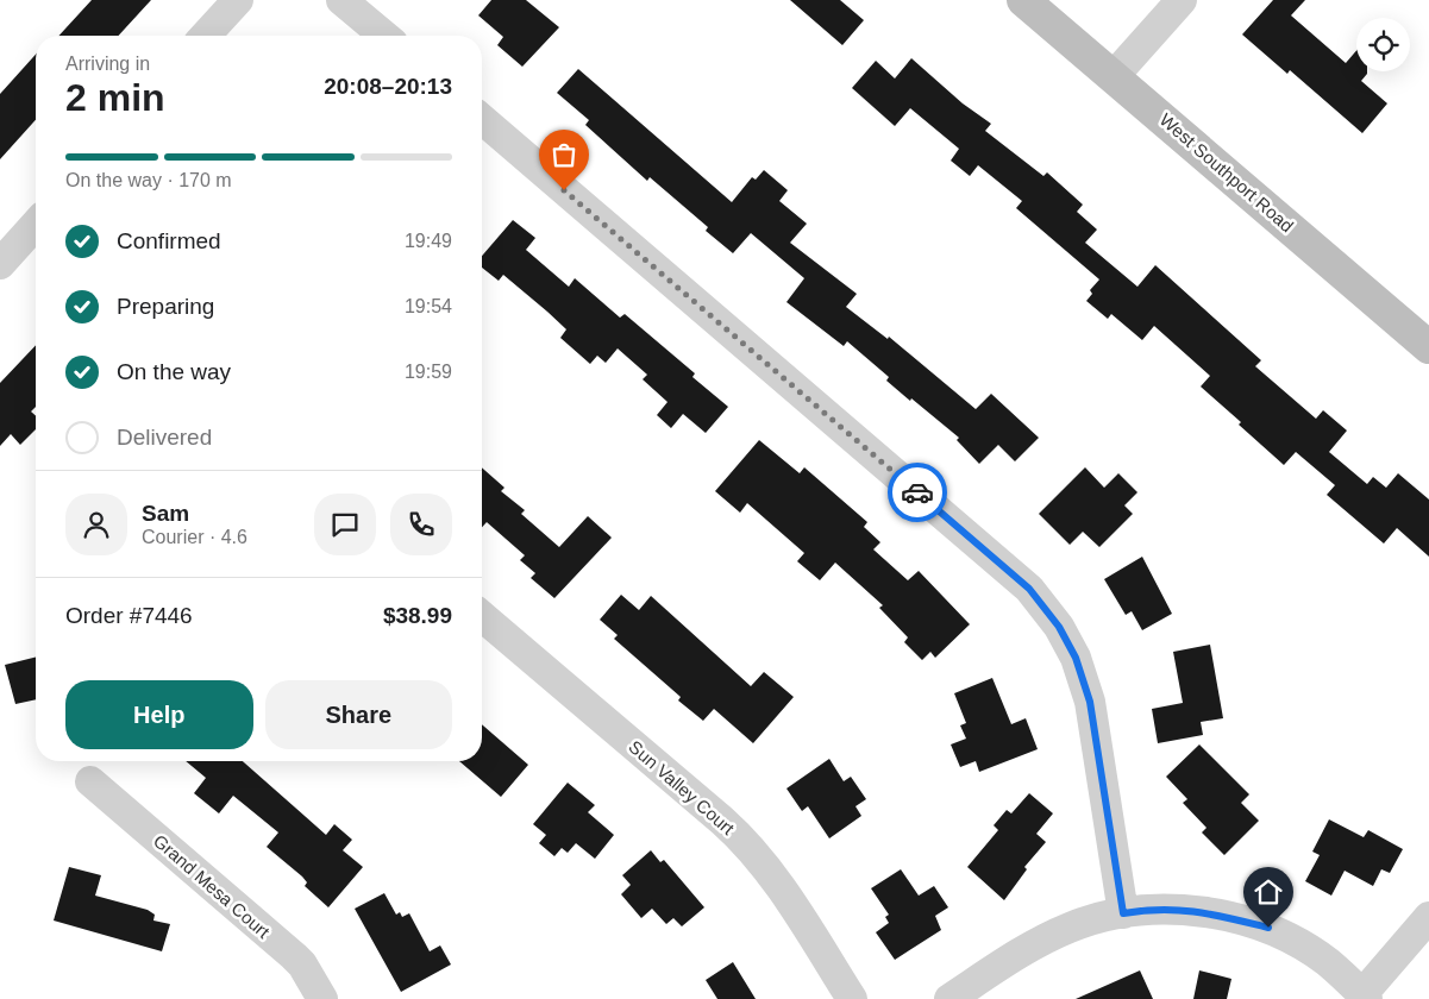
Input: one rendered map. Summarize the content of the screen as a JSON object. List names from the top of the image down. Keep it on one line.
{"streets":{"main road":["West Southport Road"],"street":["Sun Valley Court","Grand Mesa Court"]},"page":{"heading":["2 min","Arriving in","20:08–20:13"],"panel":["Sam","Courier · 4.6","Order #7446","$38.99"],"bar":"On the way · 170 m","list":[["Confirmed","19:49"],["Preparing","19:54"],["On the way","19:59"],"Delivered"],"buttons":["Help","Share"]}}
